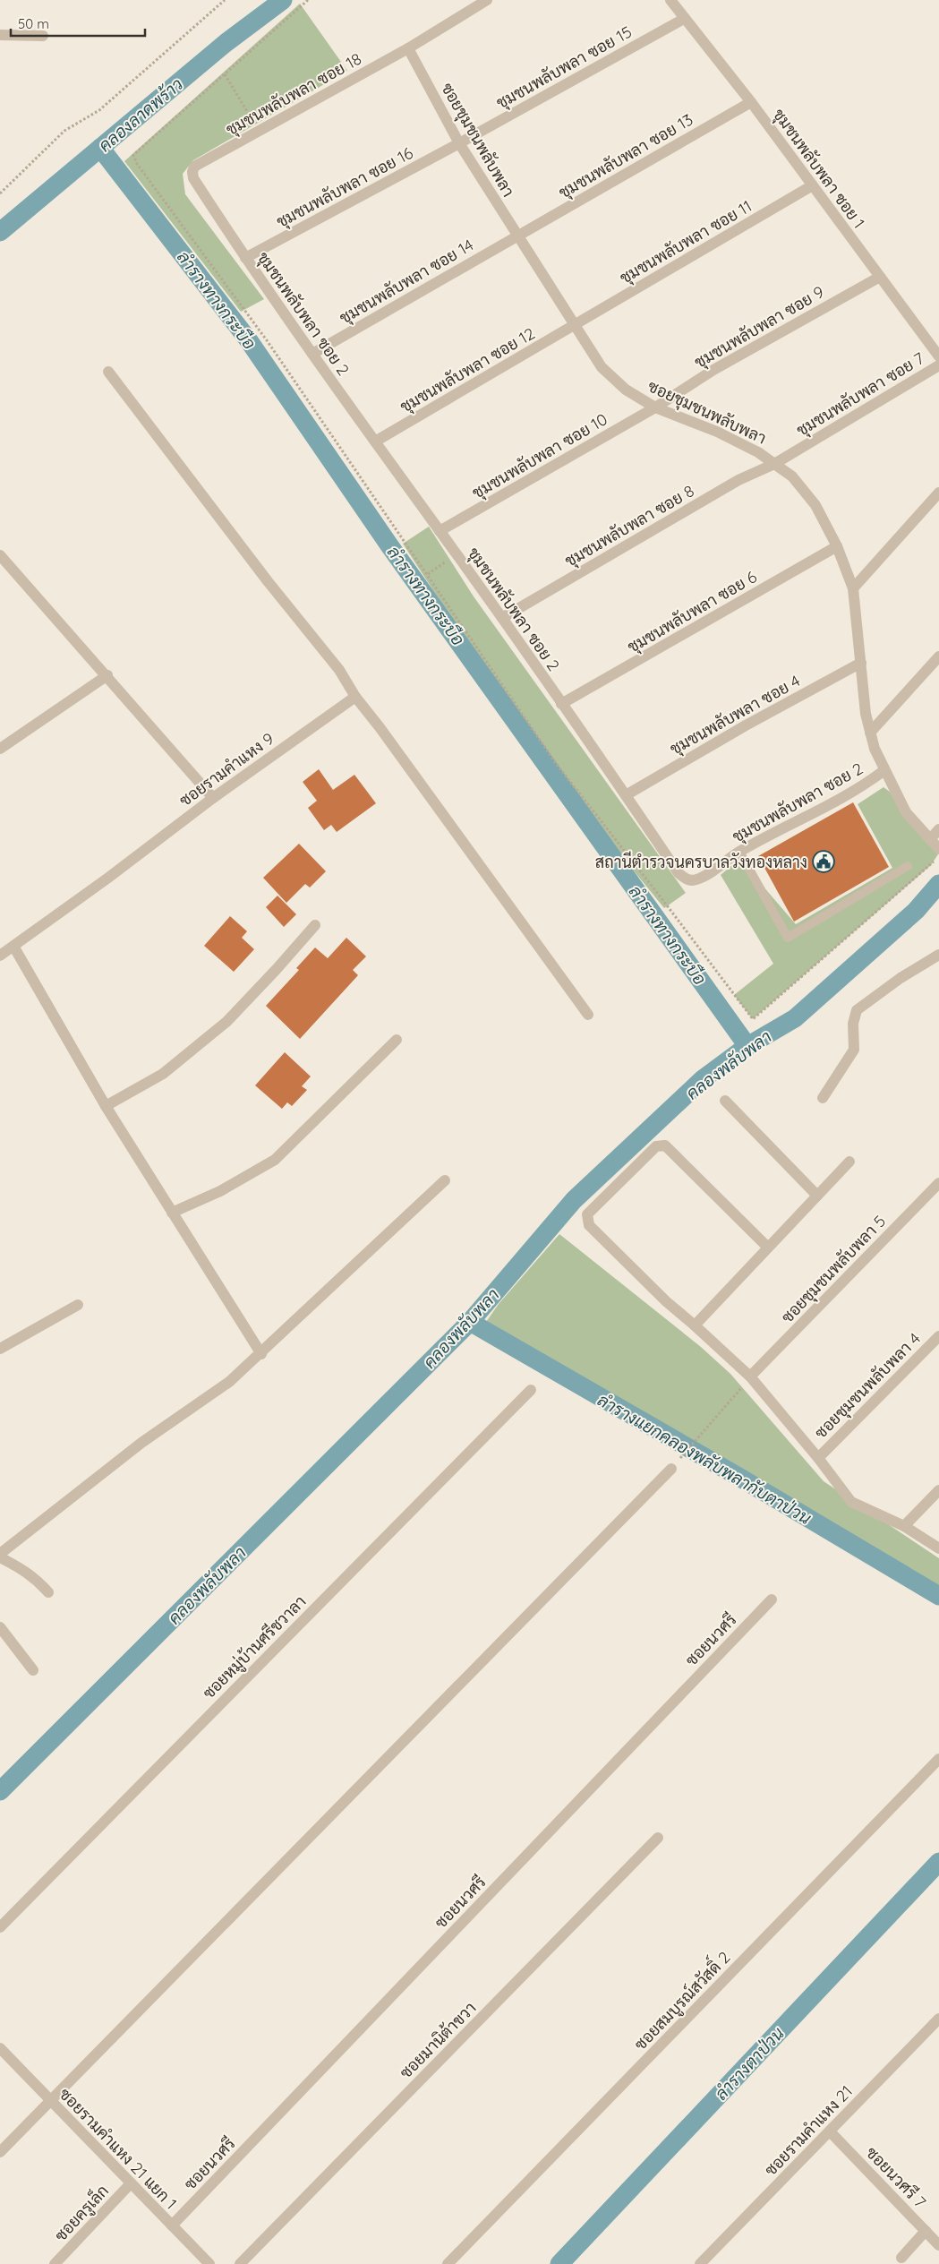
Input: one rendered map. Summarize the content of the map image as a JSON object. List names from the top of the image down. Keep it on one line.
{"streets":{"street":["ชุมชนพลับพลา ซอย 15","ชุมชนพลับพลา ซอย 18","ซอยชุมชนพลับพลา","ชุมชนพลับพลา ซอย 13","ชุมชนพลับพลา ซอย 1","ชุมชนพลับพลา ซอย 16","ชุมชนพลับพลา ซอย 11","ชุมชนพลับพลา ซอย 14","ชุมชนพลับพลา ซอย 2","ชุมชนพลับพลา ซอย 9","ชุมชนพลับพลา ซอย 12","ชุมชนพลับพลา ซอย 7","ชุมชนพลับพลา ซอย 10","ชุมชนพลับพลา ซอย 8","ชุมชนพลับพลา ซอย 6","ชุมชนพลับพลา ซอย 4","ซอยรามคำแหง 9","ซอยชุมชนพลับพลา 5","ซอยชุมชนพลับพลา 4","ซอยนวศรี","ซอยหมู่บ้านศรีชวาลา","ซอยสมบูรณ์สวัสดิ์ 2","ซอยมานิต้าขวา","ซอยรามคำแหง 21","ซอยรามคำแหง 21 แยก 1","ซอยนวศรี 7","ซอยครูเล็ก"]},"crossings":[["ชุมชนพลับพลา ซอย 15","ซอยชุมชนพลับพลา"],["ชุมชนพลับพลา ซอย 15","ชุมชนพลับพลา ซอย 1"],["ชุมชนพลับพลา ซอย 15","ชุมชนพลับพลา ซอย 16"],["ชุมชนพลับพลา ซอย 18","ซอยชุมชนพลับพลา"],["ชุมชนพลับพลา ซอย 18","ชุมชนพลับพลา ซอย 2"],["ซอยชุมชนพลับพลา","ชุมชนพลับพลา ซอย 13"],["ซอยชุมชนพลับพลา","ชุมชนพลับพลา ซอย 16"],["ซอยชุมชนพลับพลา","ชุมชนพลับพลา ซอย 11"],["ซอยชุมชนพลับพลา","ชุมชนพลับพลา ซอย 14"],["ซอยชุมชนพลับพลา","ชุมชนพลับพลา ซอย 2"],["ซอยชุมชนพลับพลา","ชุมชนพลับพลา ซอย 9"],["ซอยชุมชนพลับพลา","ชุมชนพลับพลา ซอย 12"],["ซอยชุมชนพลับพลา","ชุมชนพลับพลา ซอย 7"],["ซอยชุมชนพลับพลา","ชุมชนพลับพลา ซอย 10"],["ซอยชุมชนพลับพลา","ชุมชนพลับพลา ซอย 8"],["ซอยชุมชนพลับพลา","ชุมชนพลับพลา ซอย 6"],["ซอยชุมชนพลับพลา","ชุมชนพลับพลา ซอย 4"],["ชุมชนพลับพลา ซอย 13","ชุมชนพลับพลา ซอย 1"],["ชุมชนพลับพลา ซอย 13","ชุมชนพลับพลา ซอย 14"],["ชุมชนพลับพลา ซอย 1","ชุมชนพลับพลา ซอย 11"],["ชุมชนพลับพลา ซอย 1","ชุมชนพลับพลา ซอย 9"],["ชุมชนพลับพลา ซอย 16","ชุมชนพลับพลา ซอย 2"],["ชุมชนพลับพลา ซอย 11","ชุมชนพลับพลา ซอย 12"],["ชุมชนพลับพลา ซอย 14","ชุมชนพลับพลา ซอย 2"],["ชุมชนพลับพลา ซอย 2","ชุมชนพลับพลา ซอย 12"],["ชุมชนพลับพลา ซอย 2","ชุมชนพลับพลา ซอย 10"],["ชุมชนพลับพลา ซอย 2","ชุมชนพลับพลา ซอย 8"],["ชุมชนพลับพลา ซอย 2","ชุมชนพลับพลา ซอย 6"],["ชุมชนพลับพลา ซอย 2","ชุมชนพลับพลา ซอย 4"],["ชุมชนพลับพลา ซอย 9","ชุมชนพลับพลา ซอย 10"],["ชุมชนพลับพลา ซอย 7","ชุมชนพลับพลา ซอย 8"],["ซอยนวศรี","ซอยรามคำแหง 21 แยก 1"],["ซอยรามคำแหง 21","ซอยนวศรี 7"],["ซอยรามคำแหง 21 แยก 1","ซอยครูเล็ก"]],"water":["คลองลาดพร้าว","ลำรางทางกระบือ","คลองพลับพลา","ลำรางแยกคลองพลับพลากับตาป่วน","ลำรางตาป่วน"],"places":{"public building":["สถานีตำรวจนครบาลวังทองหลาง"]},"scale_bar":"50 m"}
